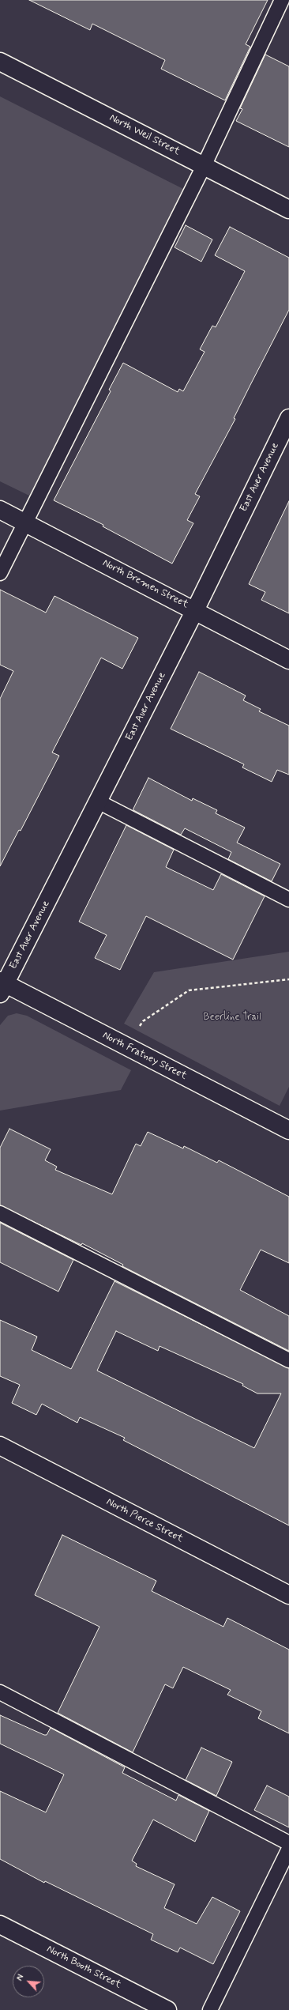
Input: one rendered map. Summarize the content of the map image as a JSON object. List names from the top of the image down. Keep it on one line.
{"streets":{"street":["North Weil Street","East Auer Avenue","North Bremen Street","North Fratney Street","North Pierce Street","North Booth Street"]},"crossings":[["East Auer Avenue","North Bremen Street"],["East Auer Avenue","North Fratney Street"]],"parks":["Beerline Trail"],"north":"top left"}
